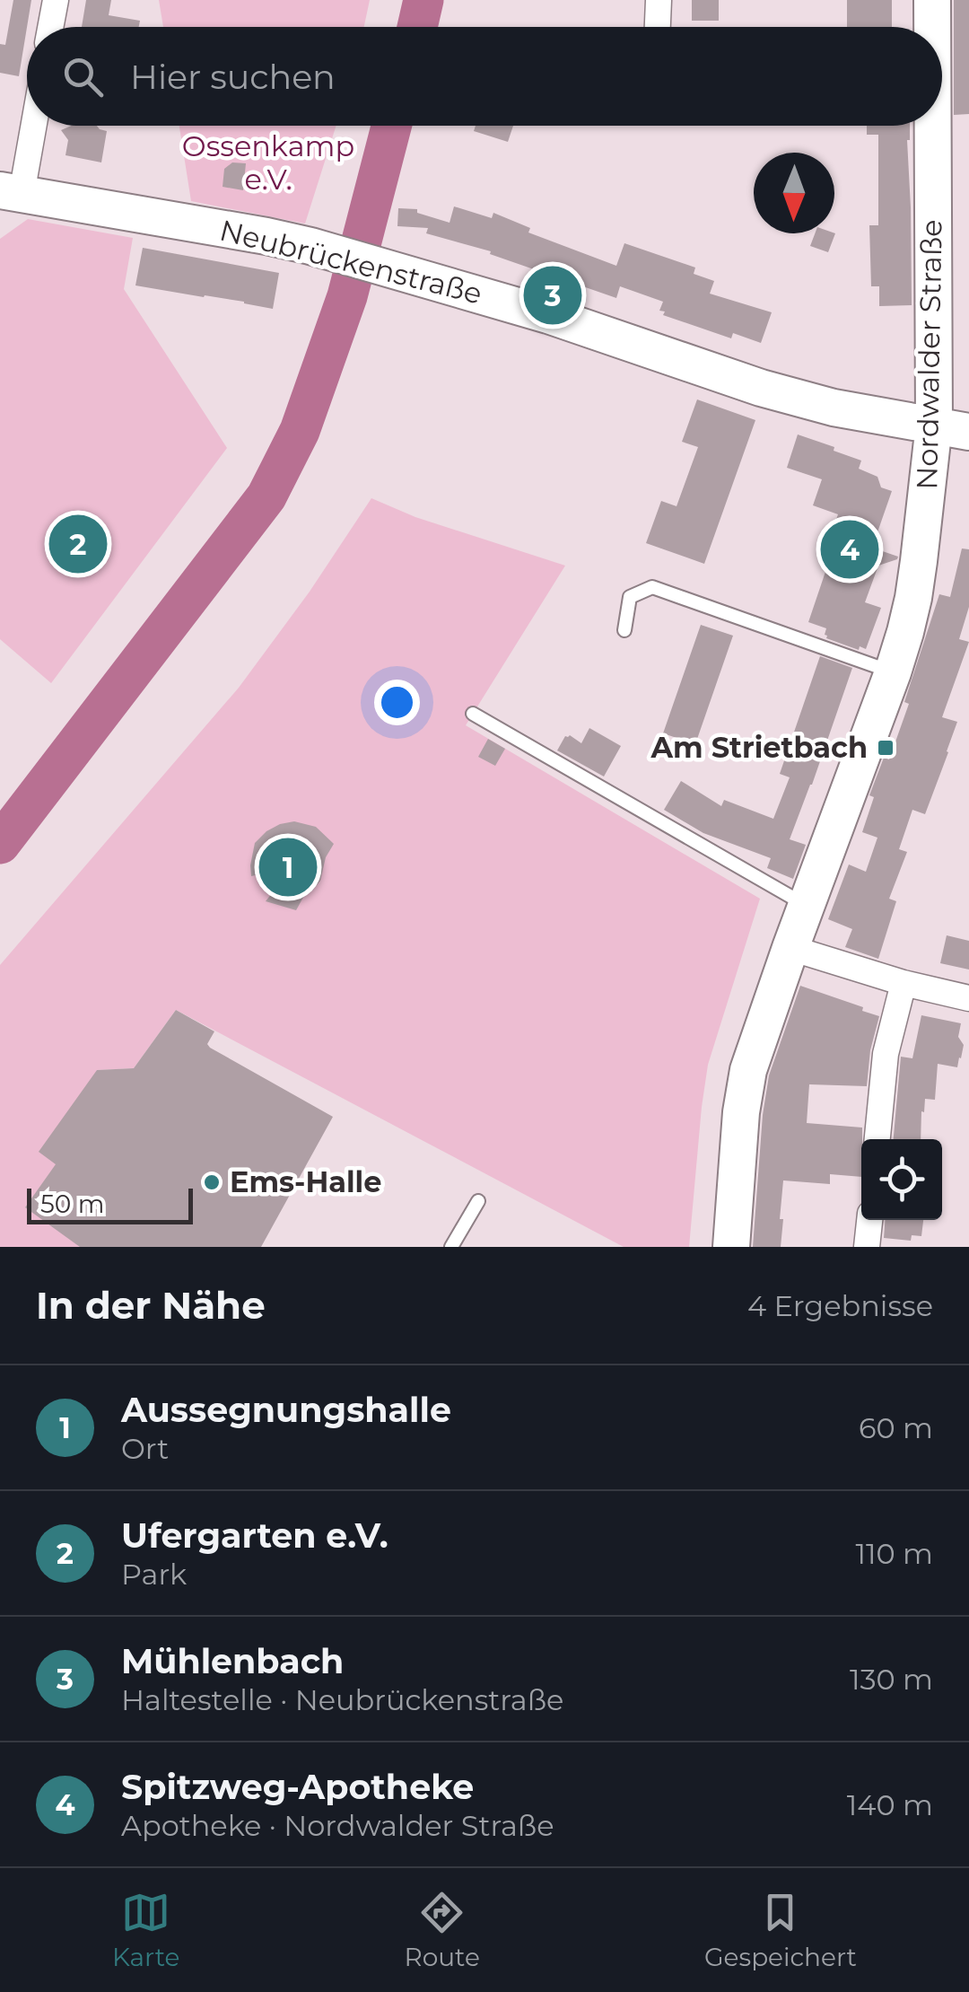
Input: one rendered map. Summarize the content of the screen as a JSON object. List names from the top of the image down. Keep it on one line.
{"streets":{"main road":["Neubrückenstraße","Nordwalder Straße"]},"crossings":[["Neubrückenstraße","Nordwalder Straße"]],"parks":["Ossenkamp e.V."],"places":{"transit":["Am Strietbach"],"other":["Ems-Halle"]},"scale_bar":"50 m","north":"bottom","page":{"search":"Hier suchen","pins":["3","2","4","1"],"scale":"50 m","heading":["In der Nähe","4 Ergebnisse"],"list":[{"mark":"1","name":"Aussegnungshalle","note":"Ort","value":"60 m"},{"mark":"2","name":"Ufergarten e.V.","note":"Park","value":"110 m"},{"mark":"3","name":"Mühlenbach","note":"Haltestelle · Neubrückenstraße","value":"130 m"},{"mark":"4","name":"Spitzweg-Apotheke","note":"Apotheke · Nordwalder Straße","value":"140 m"}],"nav":["Karte","Route","Gespeichert"]}}
